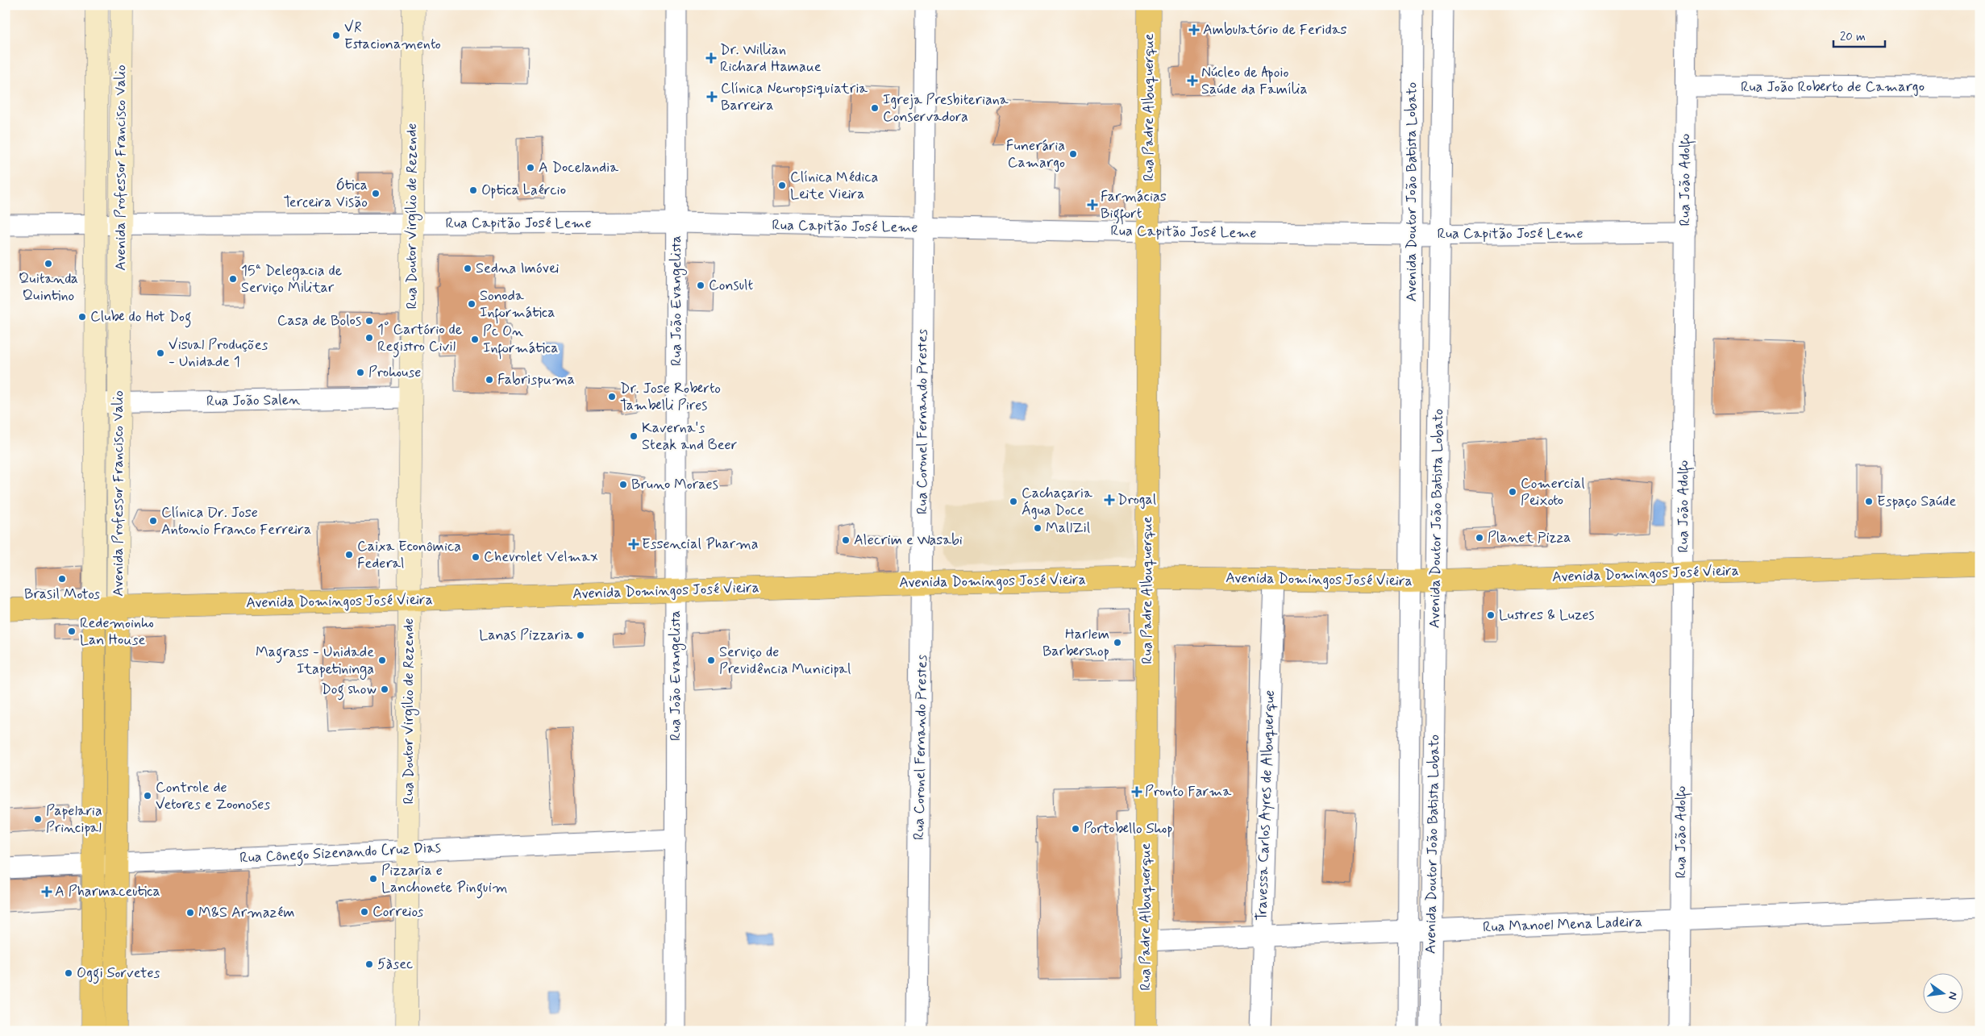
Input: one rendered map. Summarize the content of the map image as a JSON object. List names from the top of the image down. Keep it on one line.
{"streets":{"main road":["Rua Padre Albuquerque","Avenida Professor Francisco Valio","Rua Doutor Virgílio de Rezende","Avenida Domingos José Vieira"],"street":["Rua João Roberto de Camargo","Rua João Adolfo","Avenida Doutor João Batista Lobato","Rua Capitão José Leme","Rua João Evangelista","Rua João Salen","Rua Coronel Fernando Prestes","Travessa Carlos Ayres de Albuquerque","Rua Cônego Sizenando Cruz Dias","Rua Manoel Mena Ladeira"]},"crossings":[["Rua João Roberto de Camargo","Rua João Adolfo"],["Rua Padre Albuquerque","Rua Capitão José Leme"],["Rua Padre Albuquerque","Avenida Domingos José Vieira"],["Rua Padre Albuquerque","Rua Manoel Mena Ladeira"],["Avenida Professor Francisco Valio","Rua Capitão José Leme"],["Avenida Professor Francisco Valio","Rua João Salen"],["Avenida Professor Francisco Valio","Avenida Domingos José Vieira"],["Avenida Professor Francisco Valio","Rua Cônego Sizenando Cruz Dias"],["Rua João Adolfo","Rua Capitão José Leme"],["Rua João Adolfo","Avenida Domingos José Vieira"],["Rua João Adolfo","Rua Manoel Mena Ladeira"],["Avenida Doutor João Batista Lobato","Rua Capitão José Leme"],["Avenida Doutor João Batista Lobato","Avenida Domingos José Vieira"],["Avenida Doutor João Batista Lobato","Rua Manoel Mena Ladeira"],["Rua Doutor Virgílio de Rezende","Rua Capitão José Leme"],["Rua Doutor Virgílio de Rezende","Rua João Salen"],["Rua Doutor Virgílio de Rezende","Avenida Domingos José Vieira"],["Rua Doutor Virgílio de Rezende","Rua Cônego Sizenando Cruz Dias"],["Rua Capitão José Leme","Rua João Evangelista"],["Rua Capitão José Leme","Rua Coronel Fernando Prestes"],["Rua João Evangelista","Avenida Domingos José Vieira"],["Rua João Evangelista","Rua Cônego Sizenando Cruz Dias"],["Rua Coronel Fernando Prestes","Avenida Domingos José Vieira"],["Avenida Domingos José Vieira","Travessa Carlos Ayres de Albuquerque"],["Travessa Carlos Ayres de Albuquerque","Rua Manoel Mena Ladeira"]],"places":{"health":["Ambulatório de Feridas","Dr. Willian Richard Hamaue","Núcleo de Apoio Saúde da Família","Clínica Neuropsiquiatria Barreira","Farmácias Bigfort","Drogal","Essencial Pharma","Pronto Farma","A Pharmaceutica"],"other":["VR Estacionamento","Igreja Presbiteriana Conservadora","Funerária Camargo","A Docelandia","Clínica Médica Leite Vieira","Optica Laércio","Ótica Terceira Visão","Quitanda Quintino","Sedna Imóvei","15ª Delegacia de Serviço Militar","Consult","Sonoda Informática","Clube do Hot Dog","Casa de Bolos","1° Cartório de Registro Civil","Pc On Informática","Visual Produções - Unidade 1","Prohouse","Fabrispuma","Dr. Jose Roberto Tambelli Pires","Kaverna's Steak and Beer","Bruno Moraes","Comercial Peixoto","Cachaçaria Água Doce","Espaço Saúde","Clínica Dr. Jose Antonio Franco Ferreira","MallZil","Planet Pizza","Alecrim e Wasabi","Caixa Econômica Federal","Chevrolet Velmax","Brasil Motos","Lustres & Luzes","Redemoinho Lan House","Lanas Pizzaria","Harlem Barbershop","Magrass - Unidade Itapetininga","Serviço de Previdência Municipal","Dog show","Controle de Vetores e Zoonoses","Papelaria Principal","Portobello Shop","Pizzaria e Lanchonete Pinguim","Correios","M&S Armazém","5àsec","Oggi Sorvetes"]},"scale_bar":"20 m","north":"right"}
